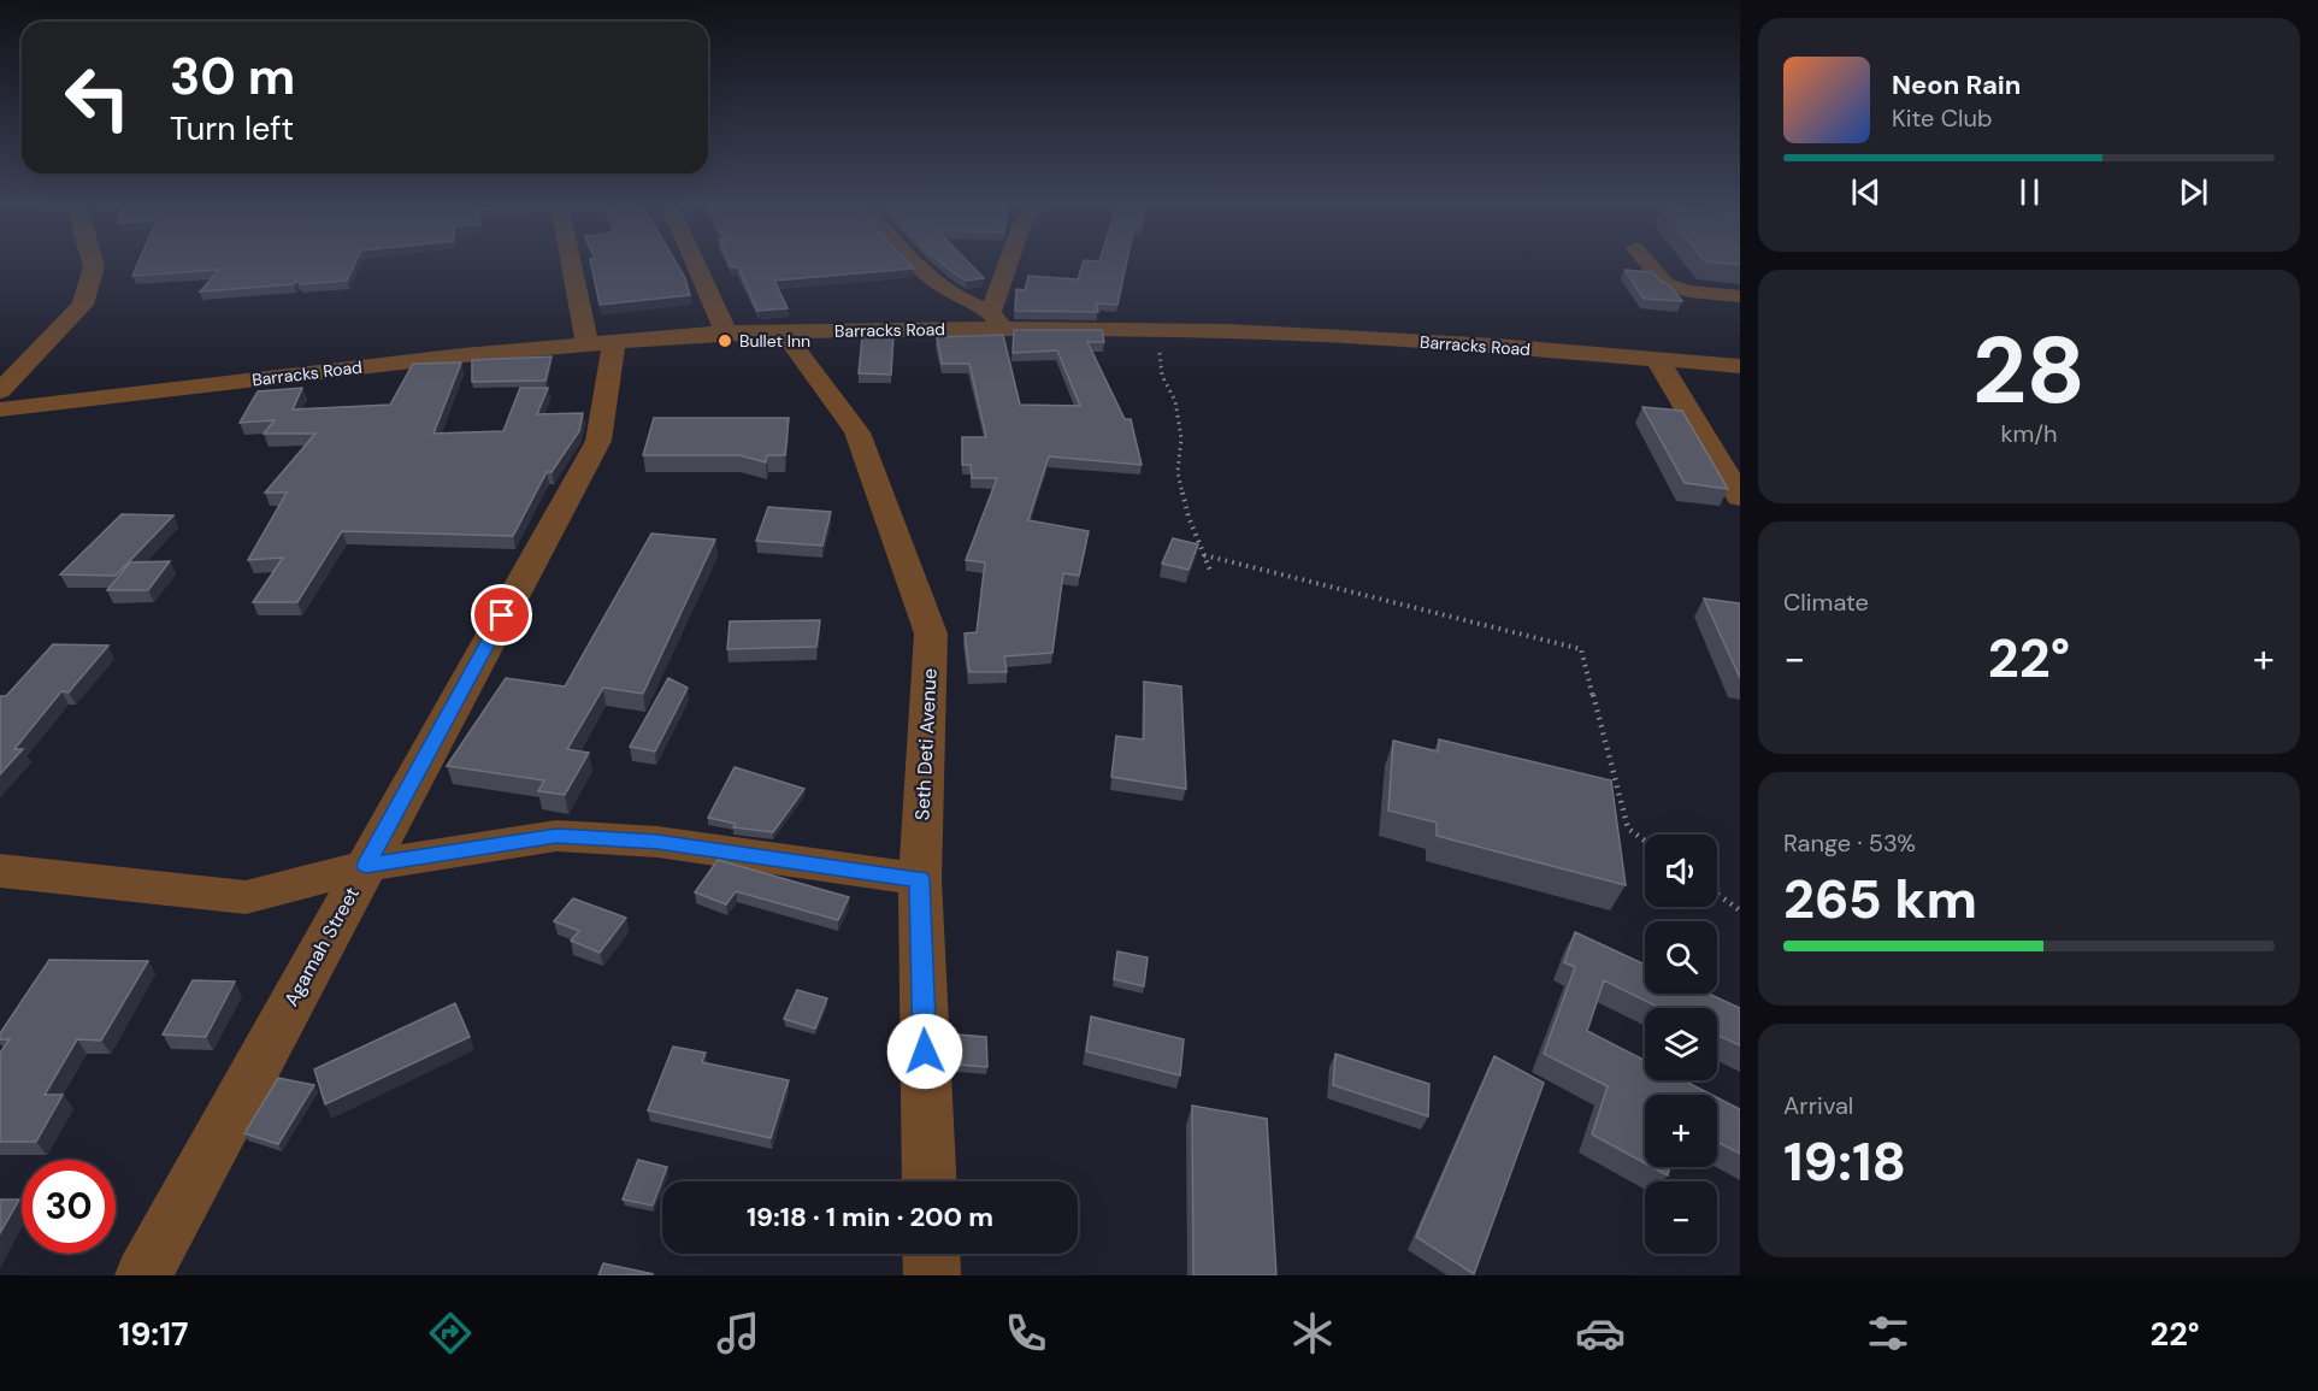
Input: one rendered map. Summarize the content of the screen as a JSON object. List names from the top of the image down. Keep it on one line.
{"streets":{"street":["Barracks Road","Seth Deti Avenue","Agamah Street"]},"crossings":[["Barracks Road","Seth Deti Avenue"],["Barracks Road","Agamah Street"]],"places":["Bullet Inn"],"page":{"turn":["30 m","Turn left"],"song":["Neon Rain","Kite Club"],"tile":[["28","km/h"],"Climate",["Range · 53%","265 km"],["Arrival","19:18"]],"heat":["−","22°","+"],"map_buttons":["+","−"],"limit":"30","trip":"19:18 · 1 min · 200 m","tabs":["19:17","22°"]}}
